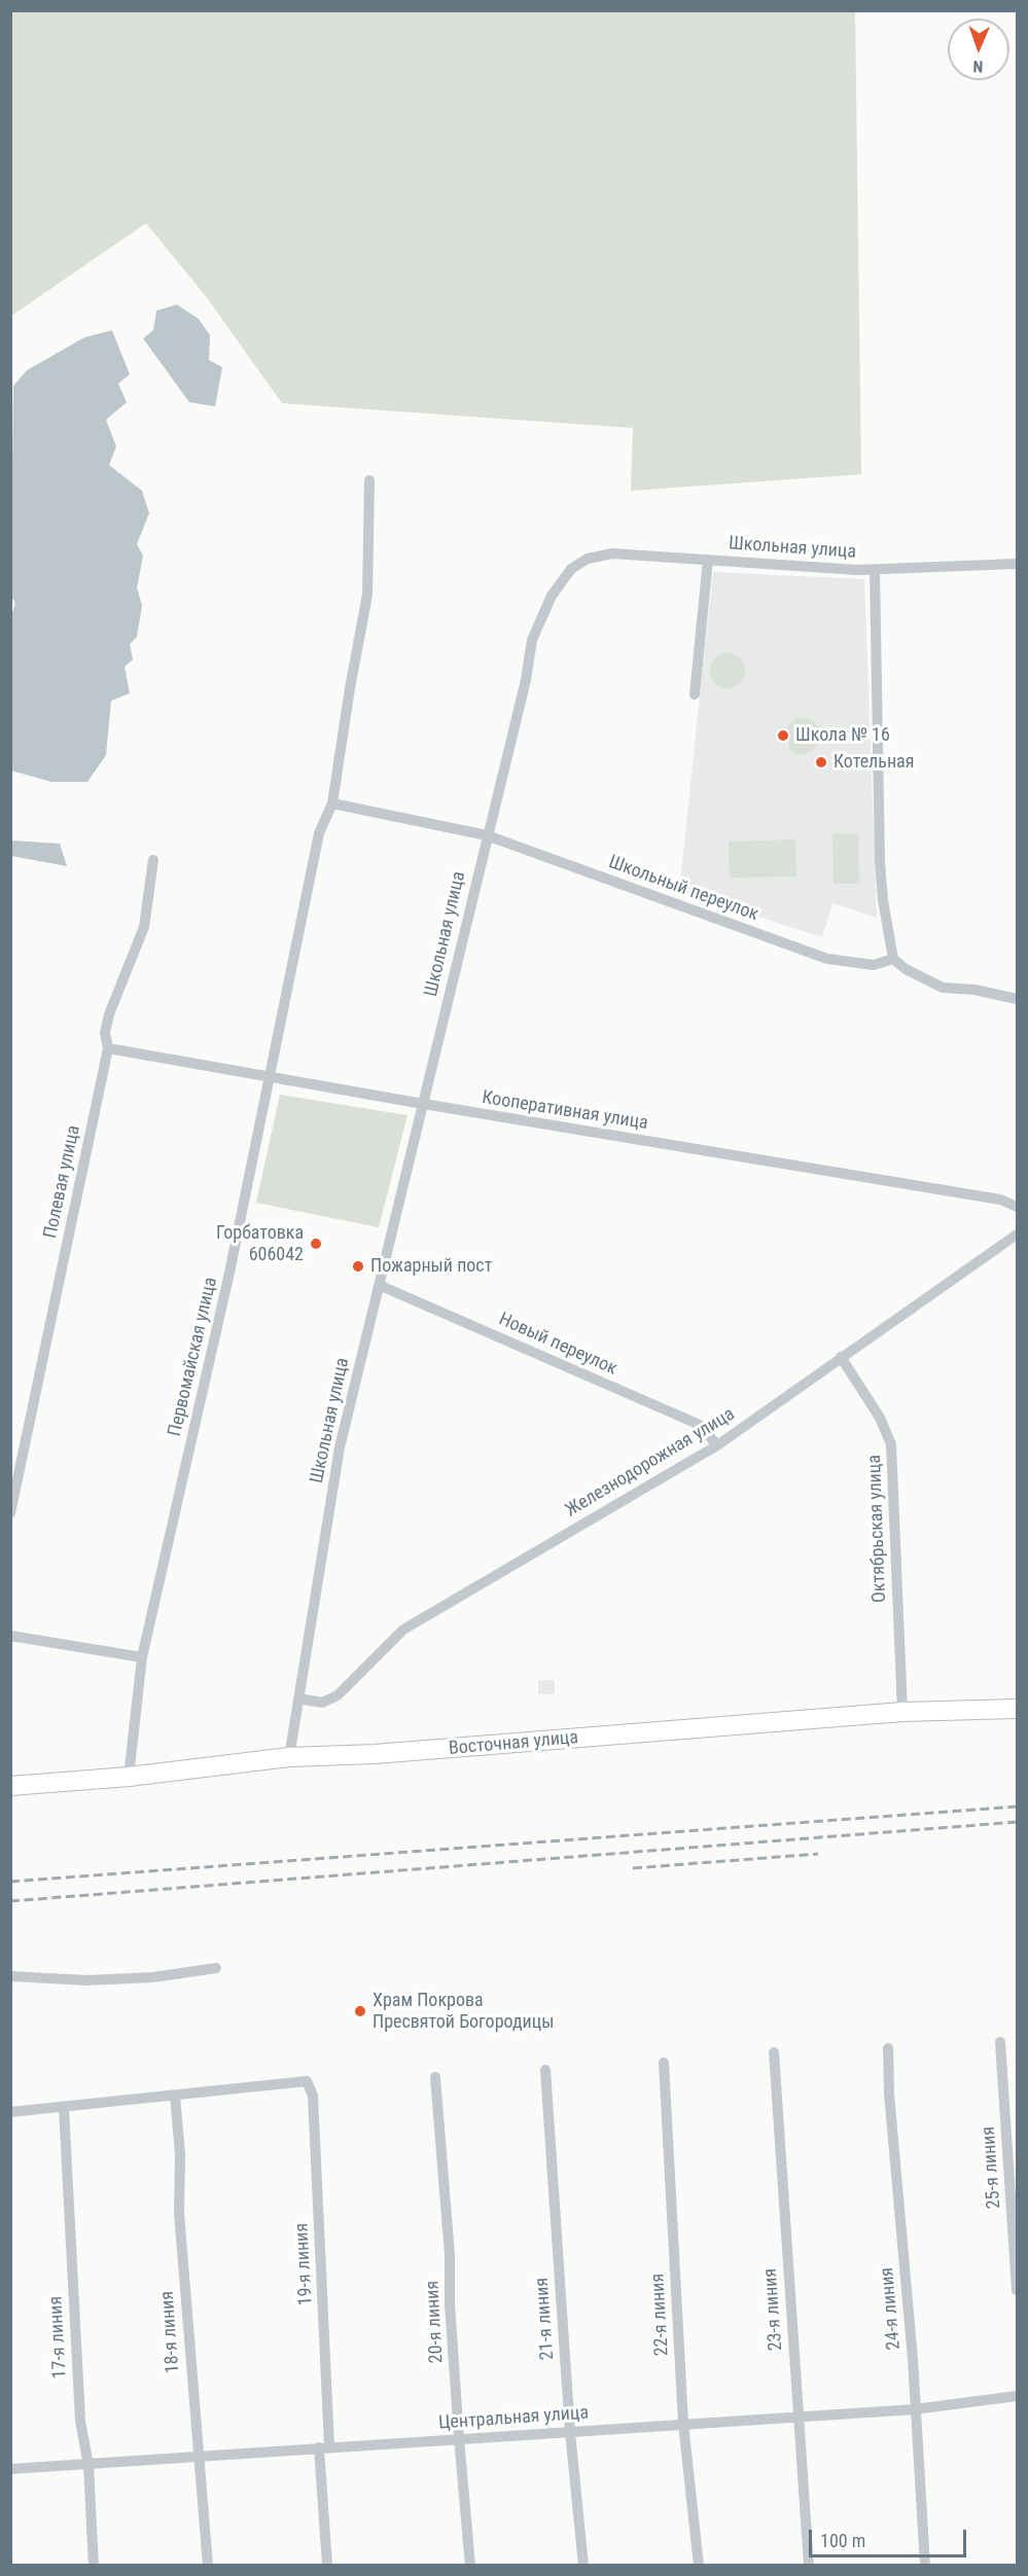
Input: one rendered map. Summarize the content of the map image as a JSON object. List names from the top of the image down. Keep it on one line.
{"streets":{"main road":["Восточная улица"],"street":["Школьная улица","Школьный переулок","Кооперативная улица","Полевая улица","Новый переулок","Первомайская улица","Железнодорожная улица","Октябрьская улица","25-я линия","19-я линия","24-я линия","23-я линия","22-я линия","21-я линия","20-я линия","18-я линия","17-я линия","Центральная улица"]},"crossings":[["Школьная улица","Школьный переулок"],["Школьная улица","Кооперативная улица"],["Школьная улица","Новый переулок"],["Школьная улица","Железнодорожная улица"],["Школьная улица","Восточная улица"],["Школьный переулок","Первомайская улица"],["Кооперативная улица","Полевая улица"],["Кооперативная улица","Первомайская улица"],["Новый переулок","Железнодорожная улица"],["Первомайская улица","Восточная улица"],["Железнодорожная улица","Октябрьская улица"],["Октябрьская улица","Восточная улица"],["19-я линия","18-я линия"],["19-я линия","Центральная улица"],["24-я линия","Центральная улица"],["23-я линия","Центральная улица"],["22-я линия","Центральная улица"],["21-я линия","Центральная улица"],["20-я линия","Центральная улица"],["18-я линия","Центральная улица"],["17-я линия","Центральная улица"]],"places":["Школа № 16","Котельная","Горбатовка 606042","Пожарный пост","Храм Покрова Пресвятой Богородицы"],"scale_bar":"100 m","north":"bottom"}
